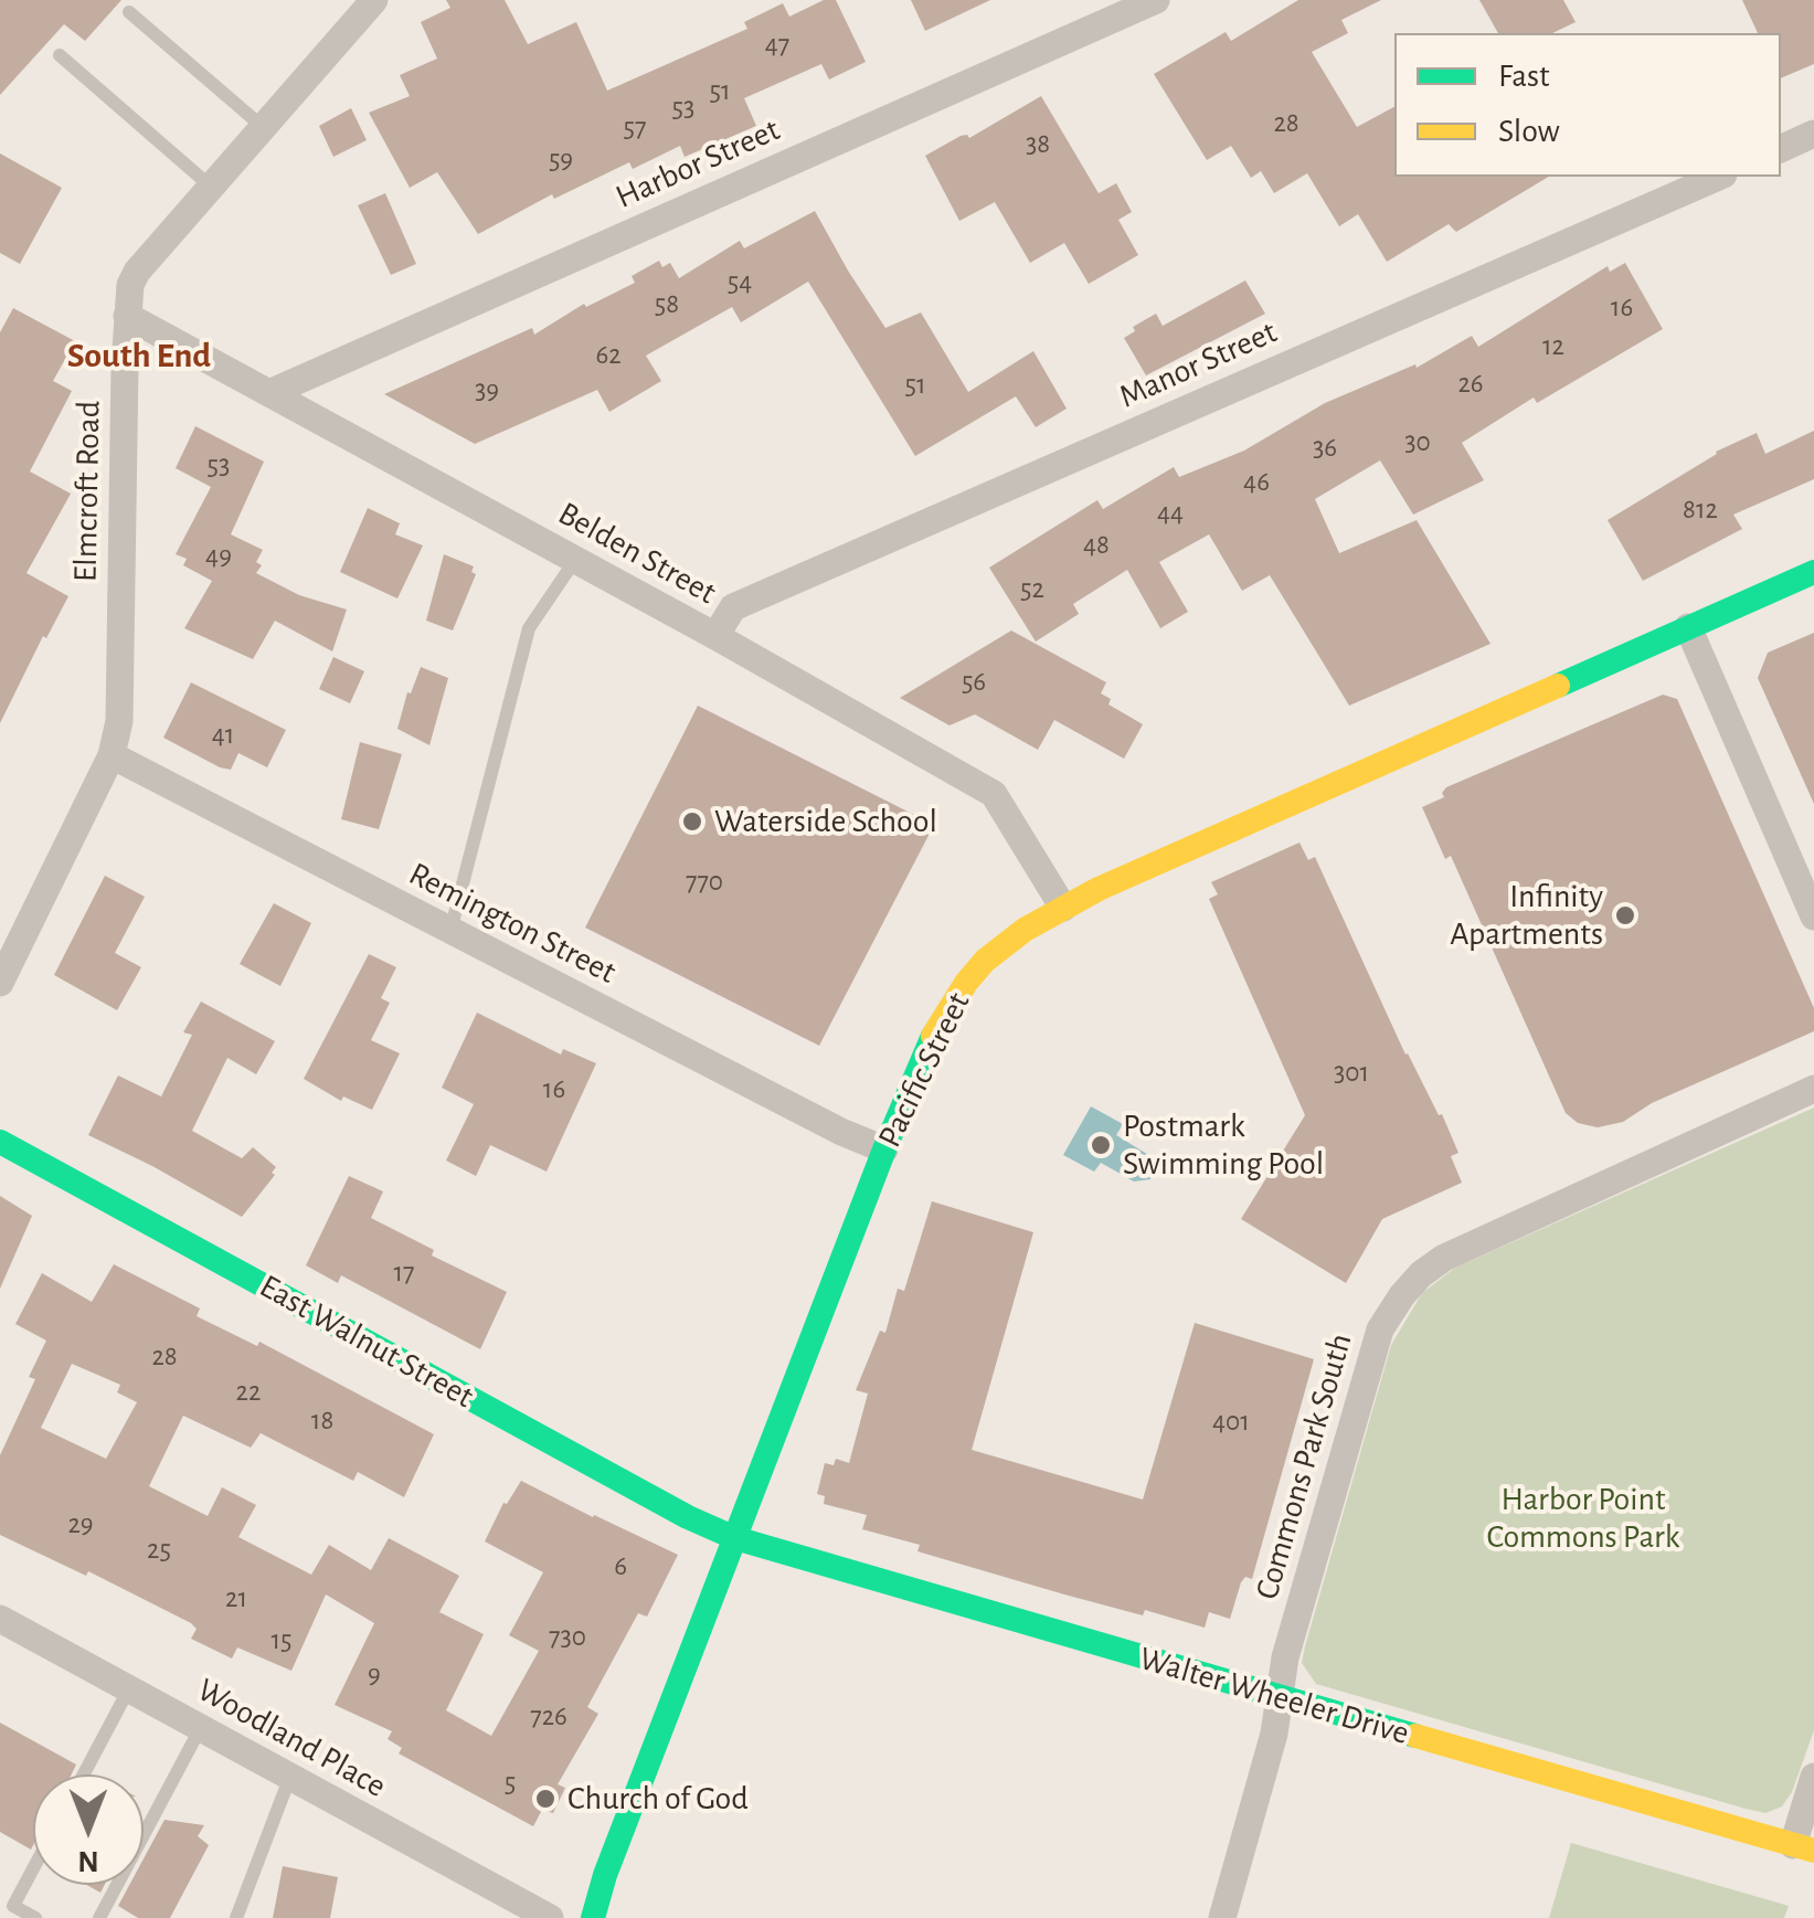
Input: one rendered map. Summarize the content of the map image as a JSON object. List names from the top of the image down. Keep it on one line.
{"streets":{"street":["Harbor Street","Manor Street","Elmcroft Road","Belden Street","Remington Street","Pacific Street","East Walnut Street","Commons Park South","Walter Wheeler Drive","Woodland Place"]},"crossings":[["Harbor Street","Belden Street"],["Manor Street","Belden Street"],["Elmcroft Road","Belden Street"],["Elmcroft Road","Remington Street"],["Belden Street","Pacific Street"],["Remington Street","Pacific Street"],["Pacific Street","East Walnut Street"],["Pacific Street","Walter Wheeler Drive"],["East Walnut Street","Walter Wheeler Drive"],["Commons Park South","Walter Wheeler Drive"]],"districts":["South End"],"parks":["Harbor Point Commons Park"],"places":["Waterside School","Infinity Apartments","Postmark Swimming Pool","Church of God"],"house_numbers":["47","51","53","28","57","38","59","54","58","16","12","62","26","51","39","30","36","53","46","812","44","48","49","52","56","41","770","301","16","17","28","22","18","401","29","25","6","21","730","15","9","726","5"],"legend":["Fast","Slow"],"north":"bottom"}
